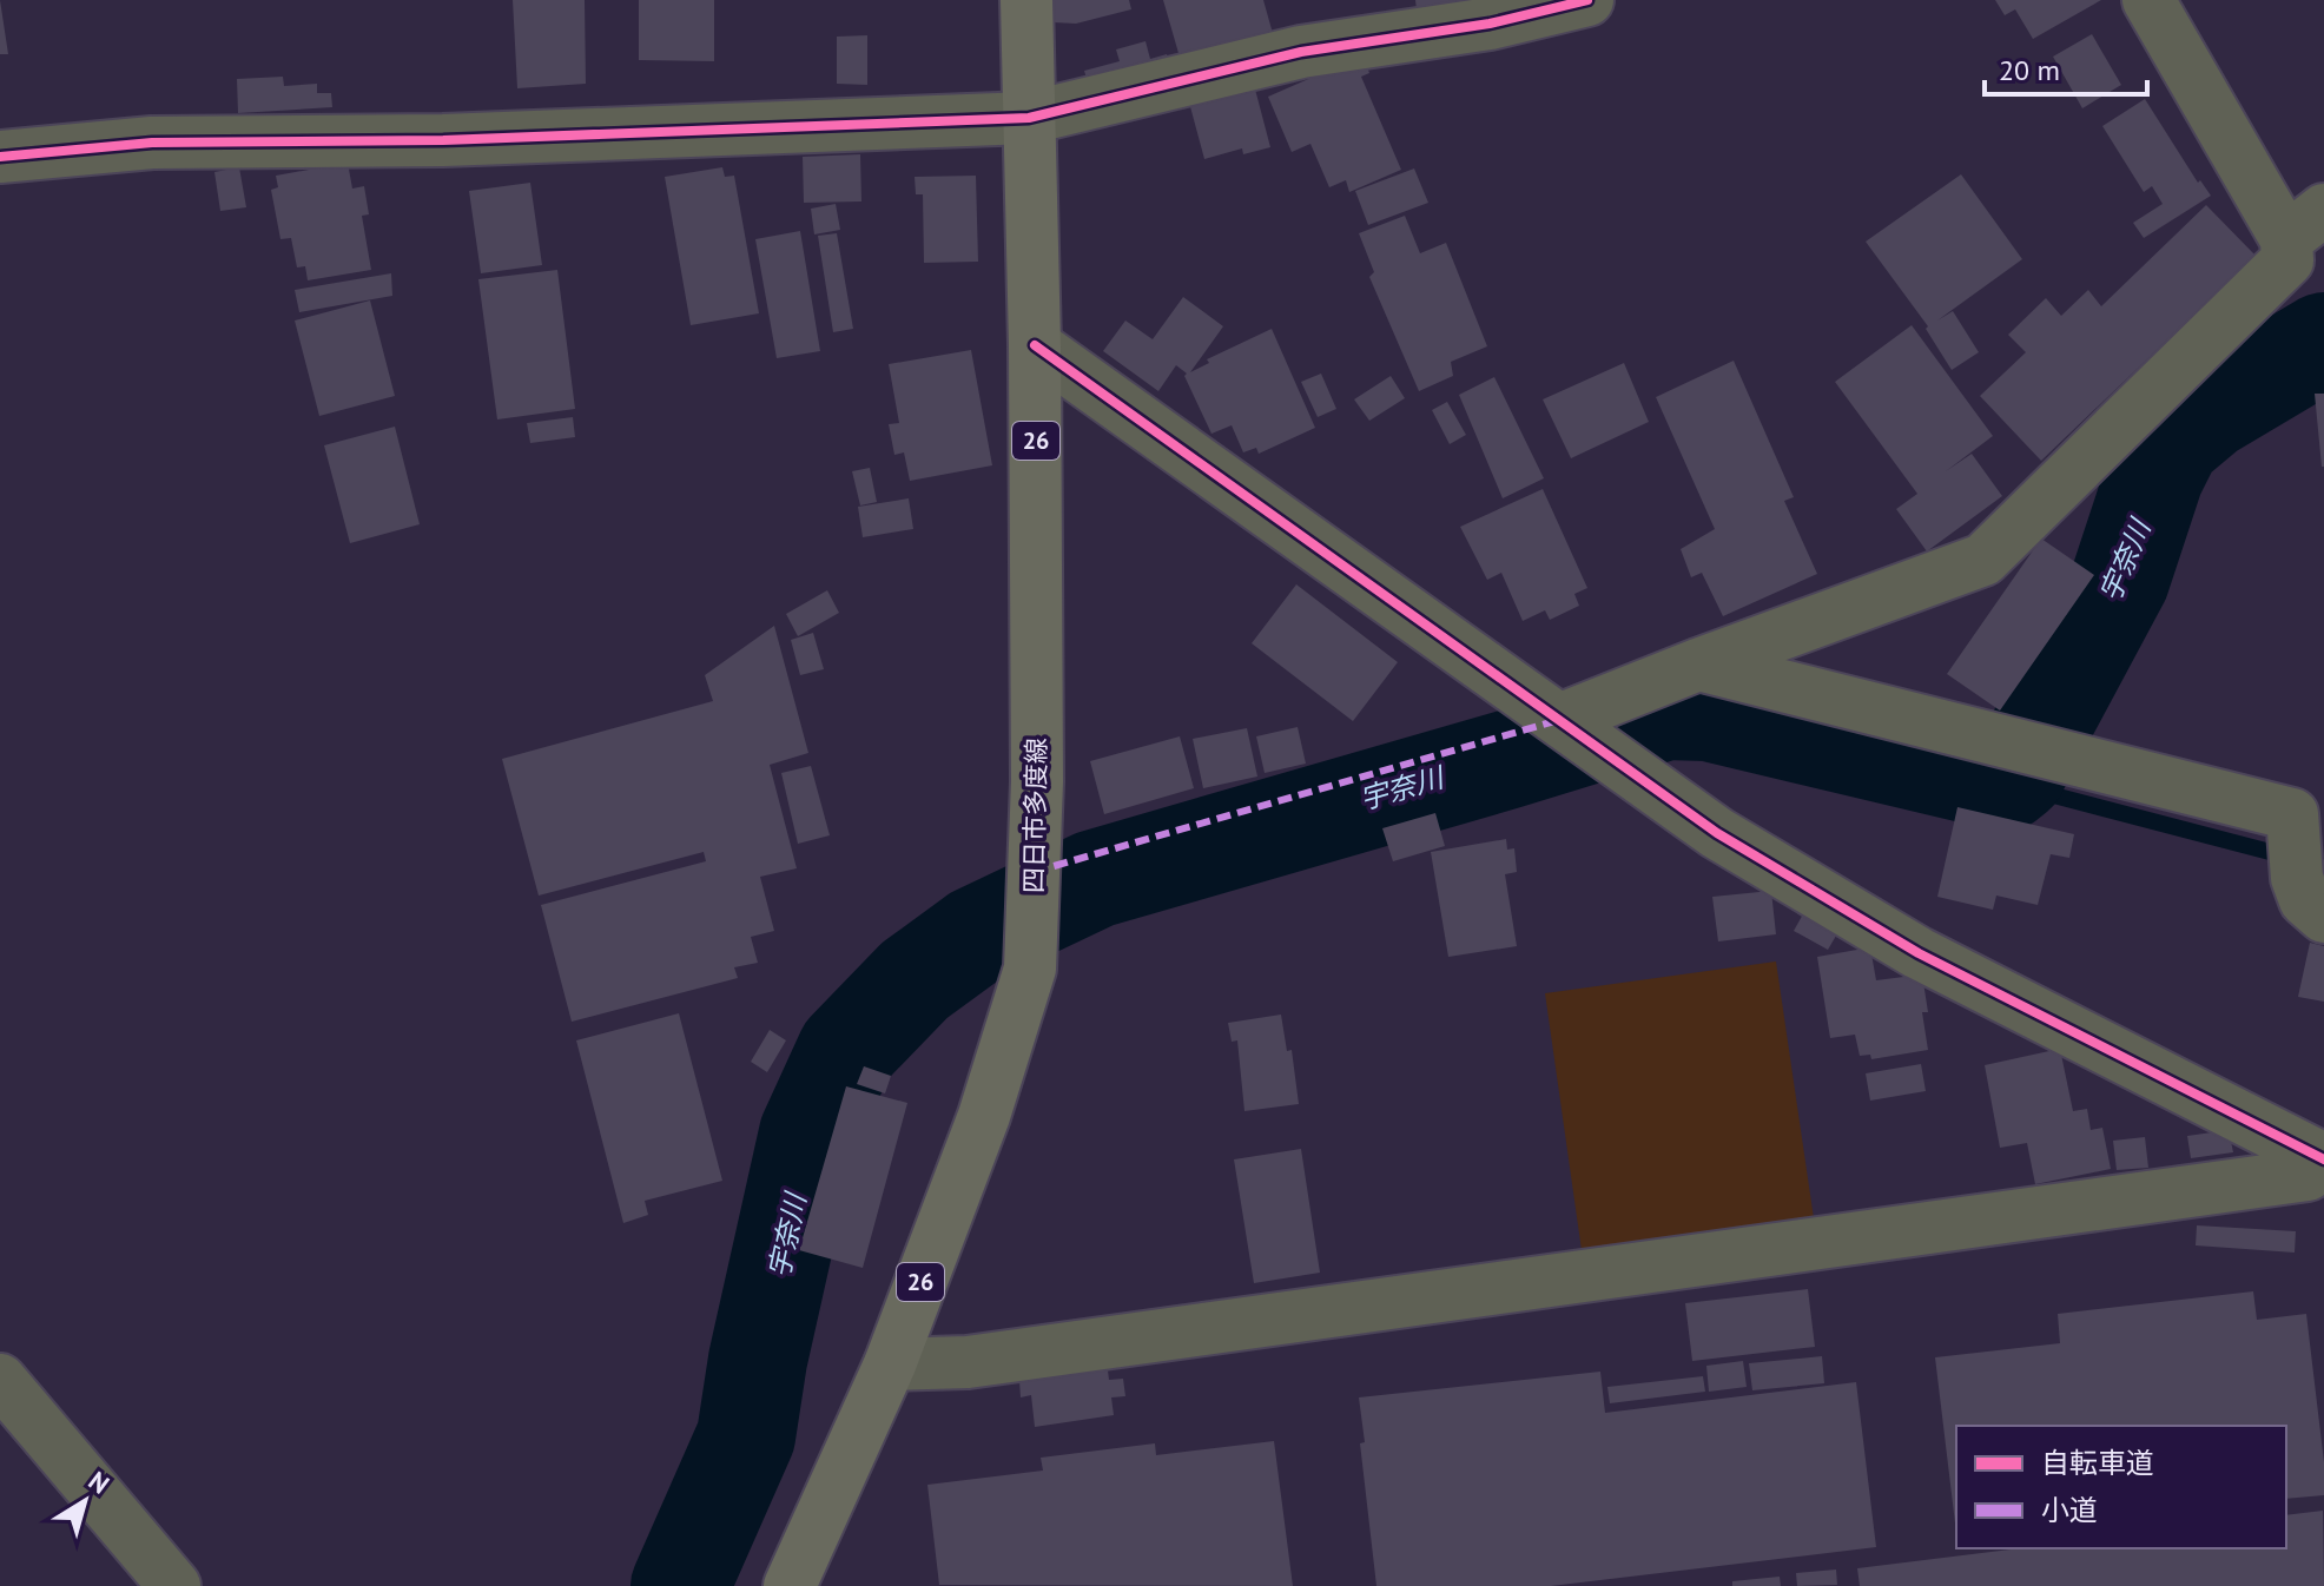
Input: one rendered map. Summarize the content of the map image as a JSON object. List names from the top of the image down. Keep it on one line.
{"streets":{"main road":["26","四日市多度線"]},"water":["宇奈川"],"legend":["自転車道","小道"],"scale_bar":"20 m","north":"top right"}
